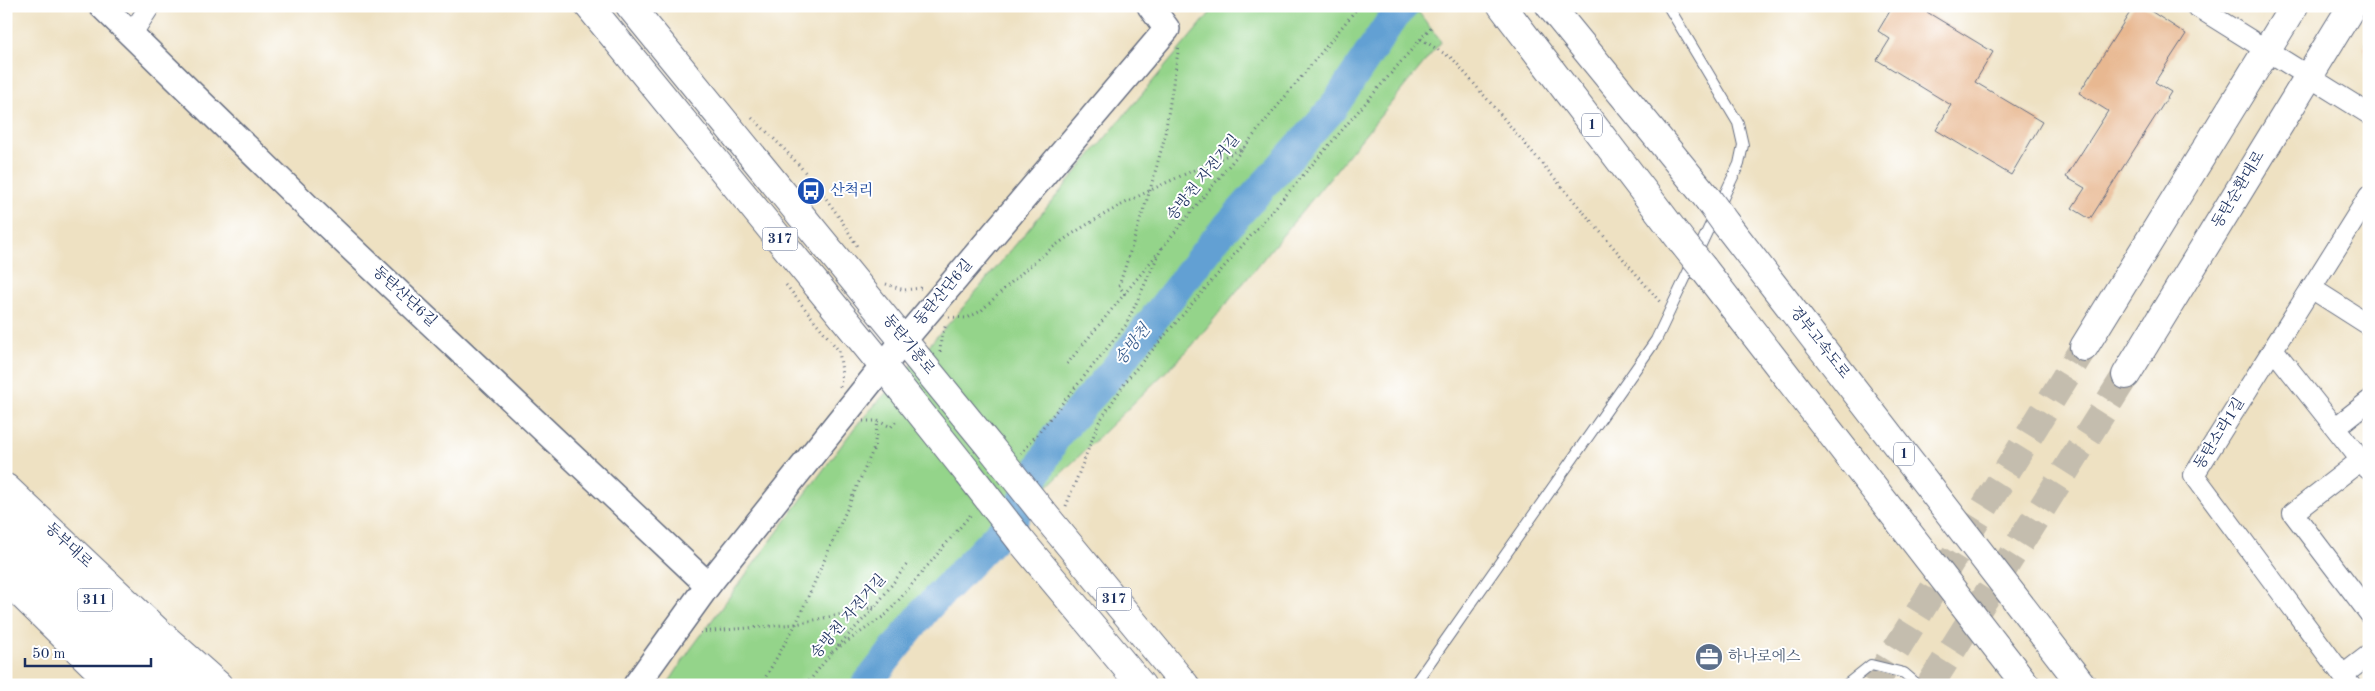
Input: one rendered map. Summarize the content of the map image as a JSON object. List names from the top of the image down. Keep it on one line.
{"streets":{"main road":["1","동탄순환대로","317","경부고속도로","동탄기흥로","동부대로","311"],"street":["동탄산단6길","동탄소라1길"],"path":["송방천 자전거길"]},"crossings":[["317","동탄산단6길"],["동탄산단6길","동탄기흥로"]],"water":["송방천"],"places":{"bus stop":["산척리"],"office":["하나로에스"]},"scale_bar":"50 m"}
